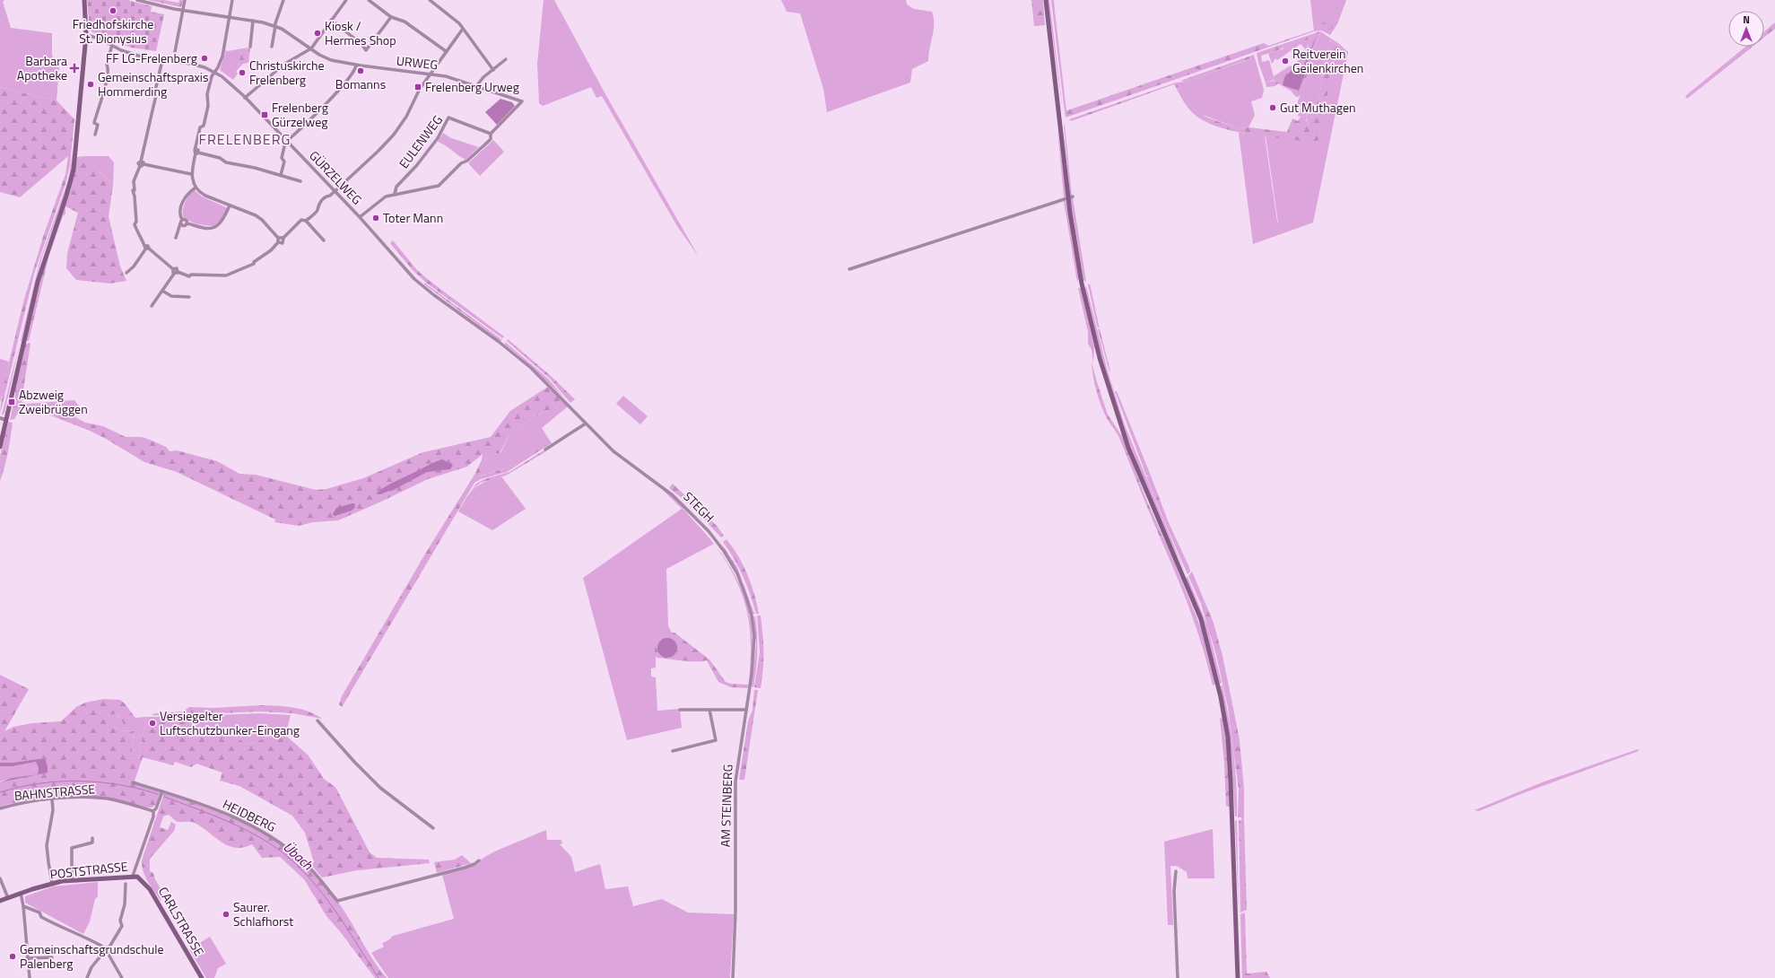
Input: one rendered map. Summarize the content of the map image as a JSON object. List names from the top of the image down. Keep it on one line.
{"streets":{"main road":["POSTSTRASSE","CARLSTRASSE"],"street":["URWEG","EULENWEG","GÜRZELWEG","STEGH","BAHNSTRASSE","AM STEINBERG","HEIDBERG"]},"crossings":[["URWEG","EULENWEG"],["GÜRZELWEG","STEGH"],["STEGH","AM STEINBERG"],["POSTSTRASSE","CARLSTRASSE"]],"districts":["FRELENBERG"],"water":["Übach"],"places":{"other":["Friedhofskirche St. Dionysius","Kiosk / Hermes Shop","FF LG-Frelenberg","Reitverein Geilenkirchen","Bomanns","Christuskirche Frelenberg","Gemeinschaftspraxis Hommerding","Gut Muthagen","Toter Mann","Versiegelter Luftschutzbunker-Eingang","Saurer. Schlafhorst","Gemeinschaftsgrundschule Palenberg"],"health":["Barbara Apotheke"],"transit":["Frelenberg Urweg","Frelenberg Gürzelweg","Abzweig Zweibrüggen"]},"north":"top"}
